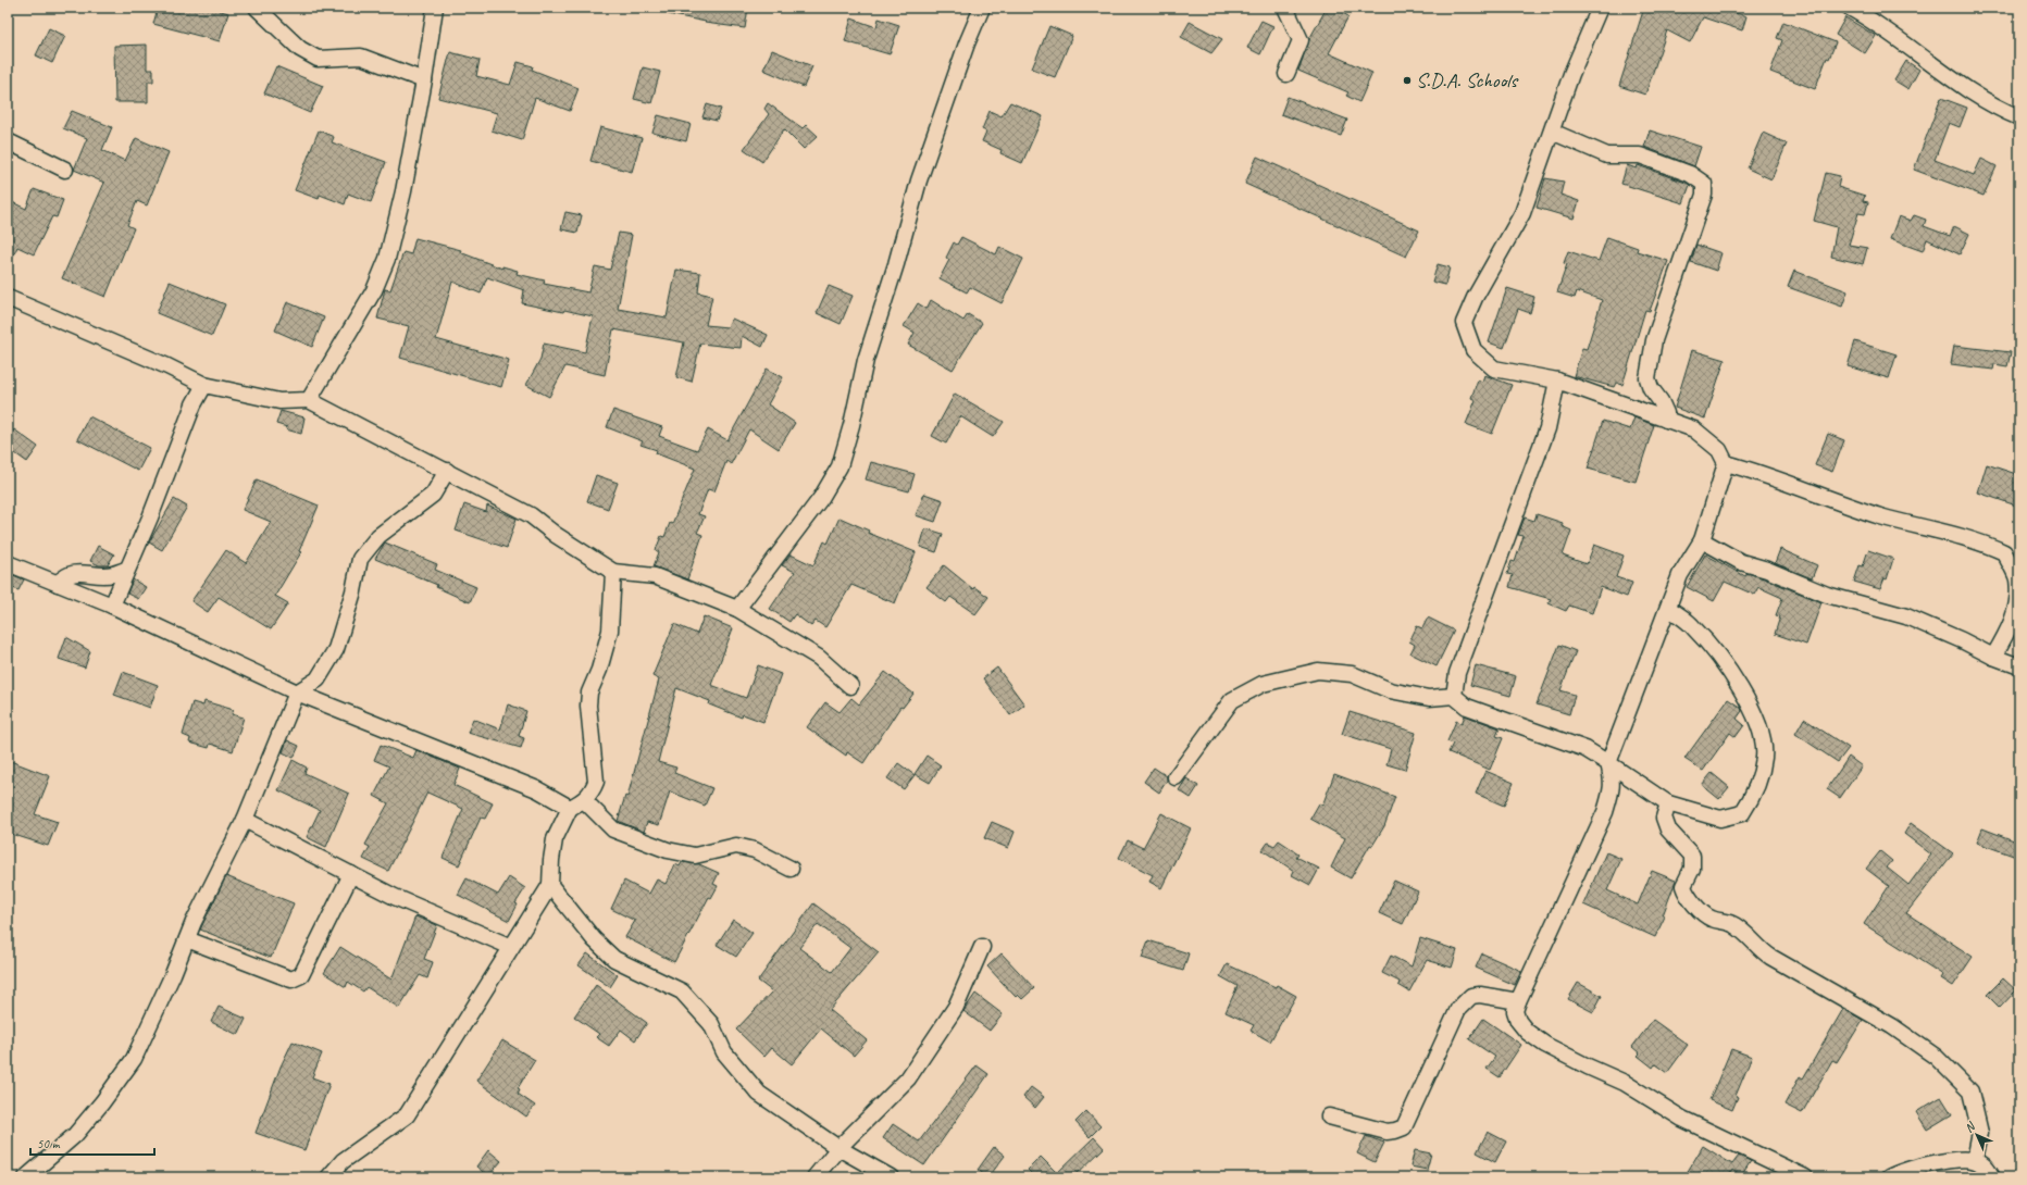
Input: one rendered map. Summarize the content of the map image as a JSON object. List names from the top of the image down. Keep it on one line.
{"places":["S.D.A. Schools"],"scale_bar":"50 m","north":"top left"}
